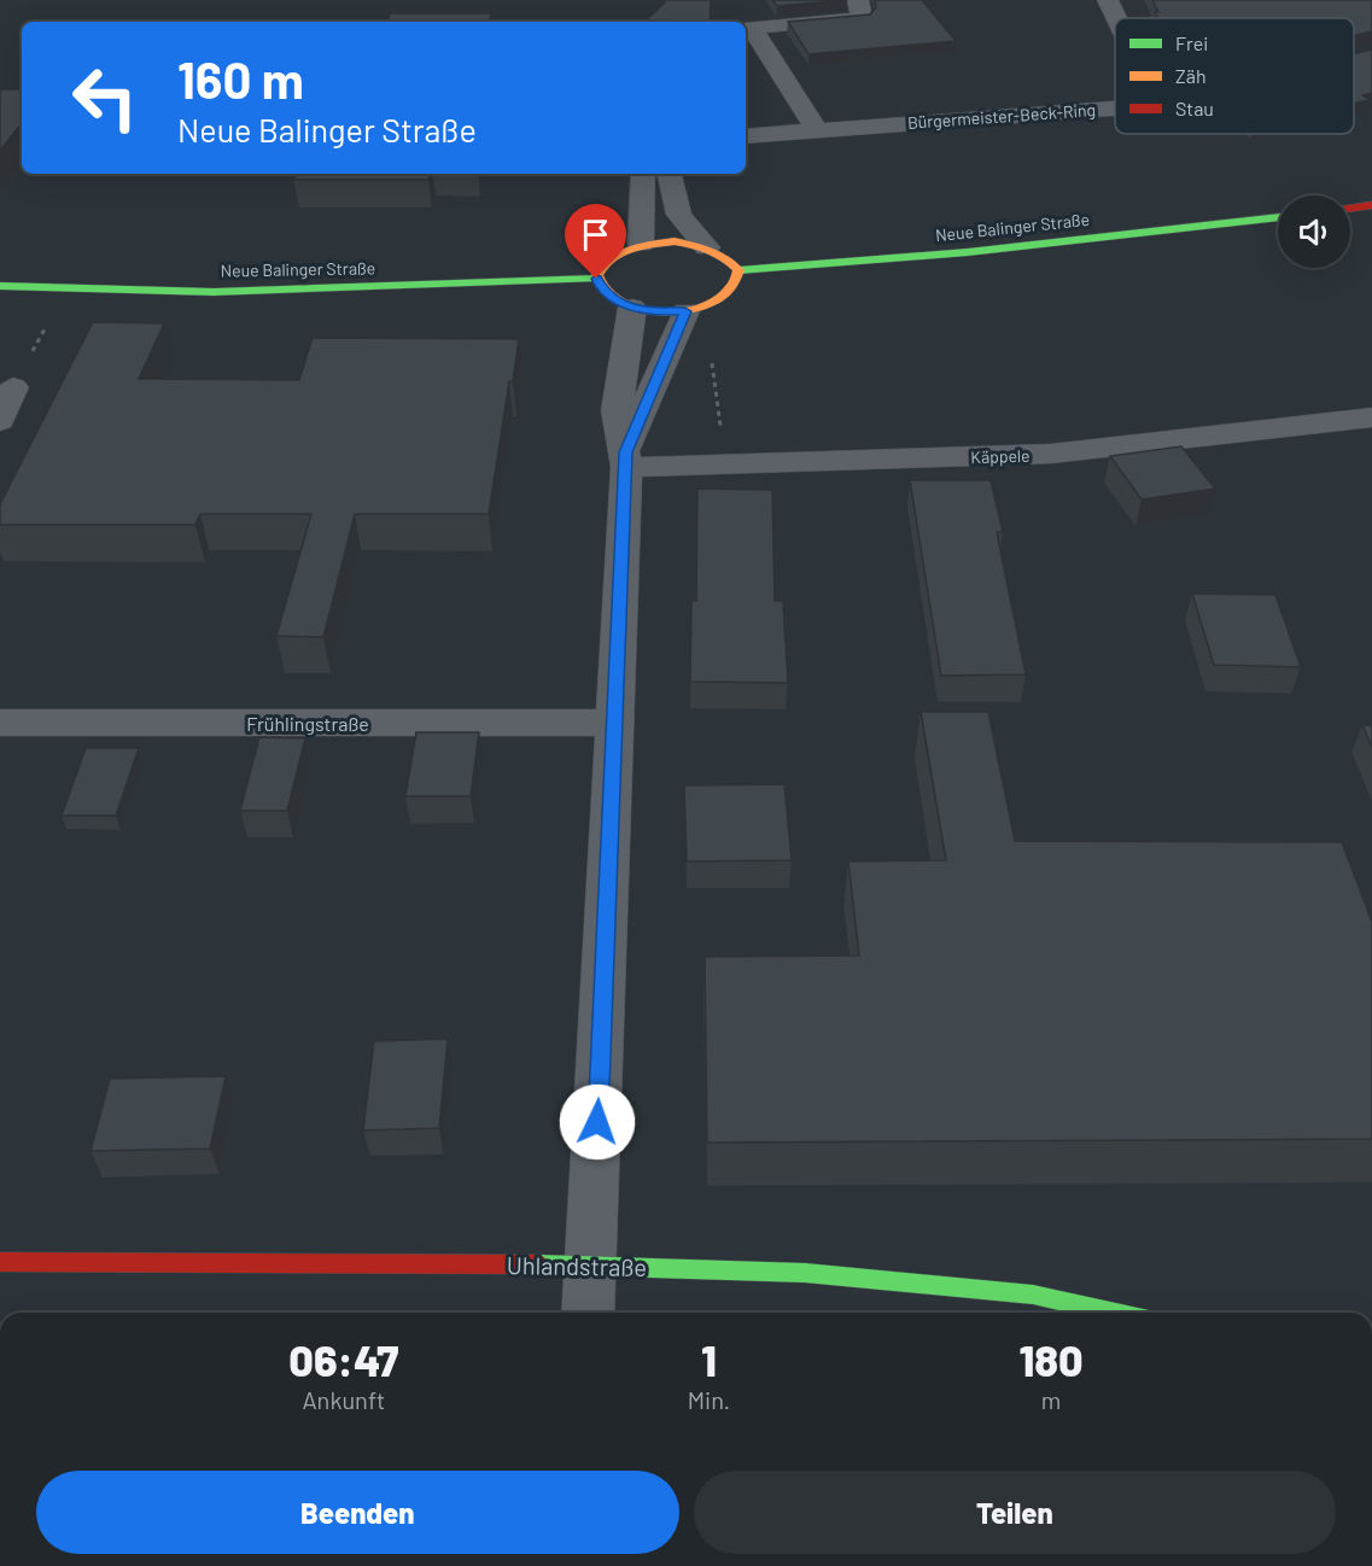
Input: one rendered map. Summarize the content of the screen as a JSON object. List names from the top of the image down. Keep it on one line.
{"streets":{"main road":["Neue Balinger Straße","Uhlandstraße"],"street":["Bürgermeister-Beck-Ring","Käppele","Frühlingstraße"]},"legend":["Frei","Zäh","Stau"],"page":{"turn":["160 m","Neue Balinger Straße"],"eta":["06:47","Ankunft","1","Min.","180","m"],"buttons":["Beenden","Teilen"]}}
